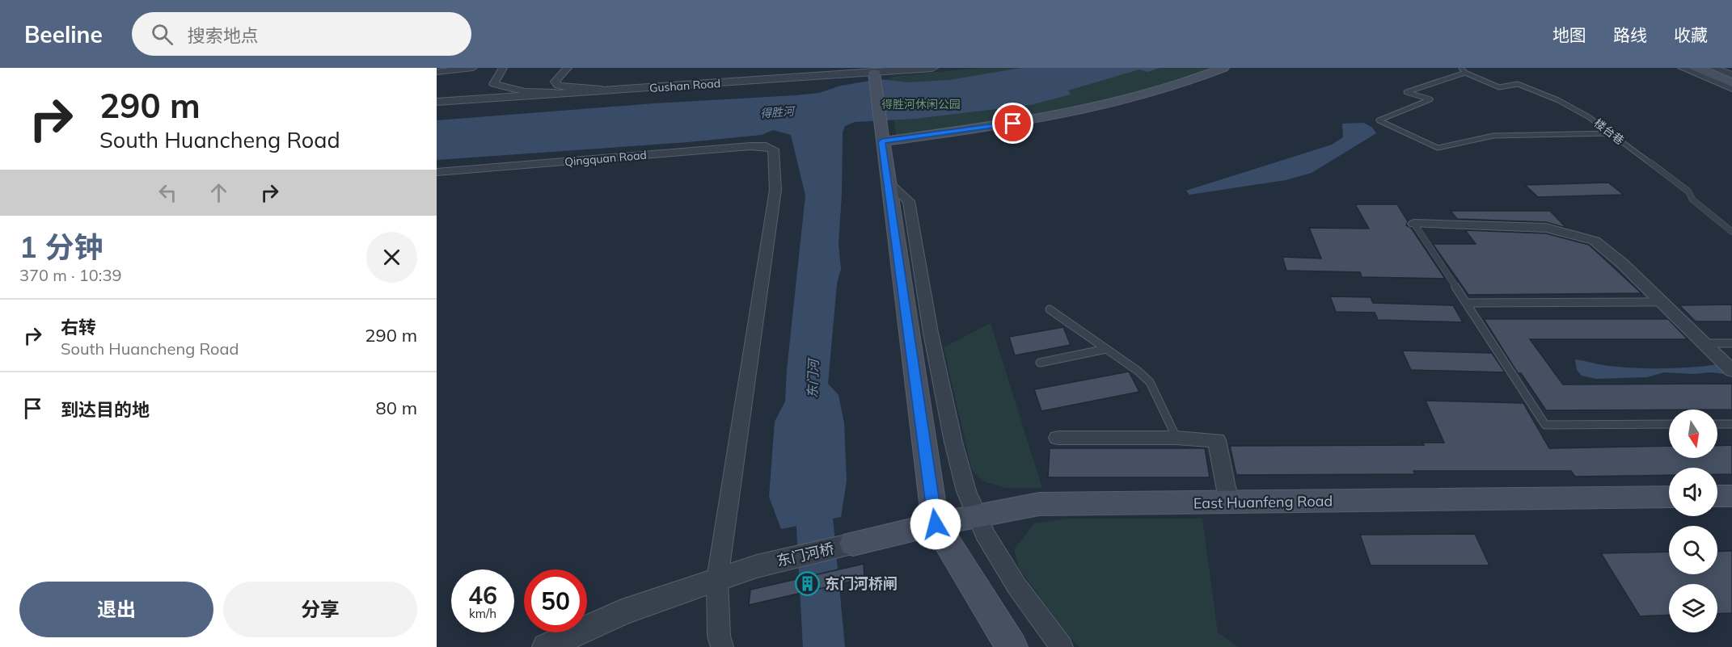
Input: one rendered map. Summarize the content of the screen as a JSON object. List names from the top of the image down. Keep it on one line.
{"streets":{"main road":["East Huanfeng Road"],"street":["Gushan Road","Qingquan Road","东门河桥"],"lane":["楼台巷"]},"crossings":[["Qingquan Road","东门河桥"],["East Huanfeng Road","东门河桥"]],"water":["得胜河","东门河"],"parks":["得胜河休闲公园"],"places":{"building":["东门河桥闸"]},"north":"bottom","page":{"header":"Beeline","search":"搜索地点","nav":["地图","路线","收藏"],"turn":["290 m","South Huancheng Road"],"heading":["1 分钟","370 m · 10:39"],"list":[{"name":"右转","note":"South Huancheng Road","value":"290 m"},{"name":"到达目的地","value":"80 m"}],"speed":"46 km/h","limit":"50","buttons":["退出","分享"]}}
